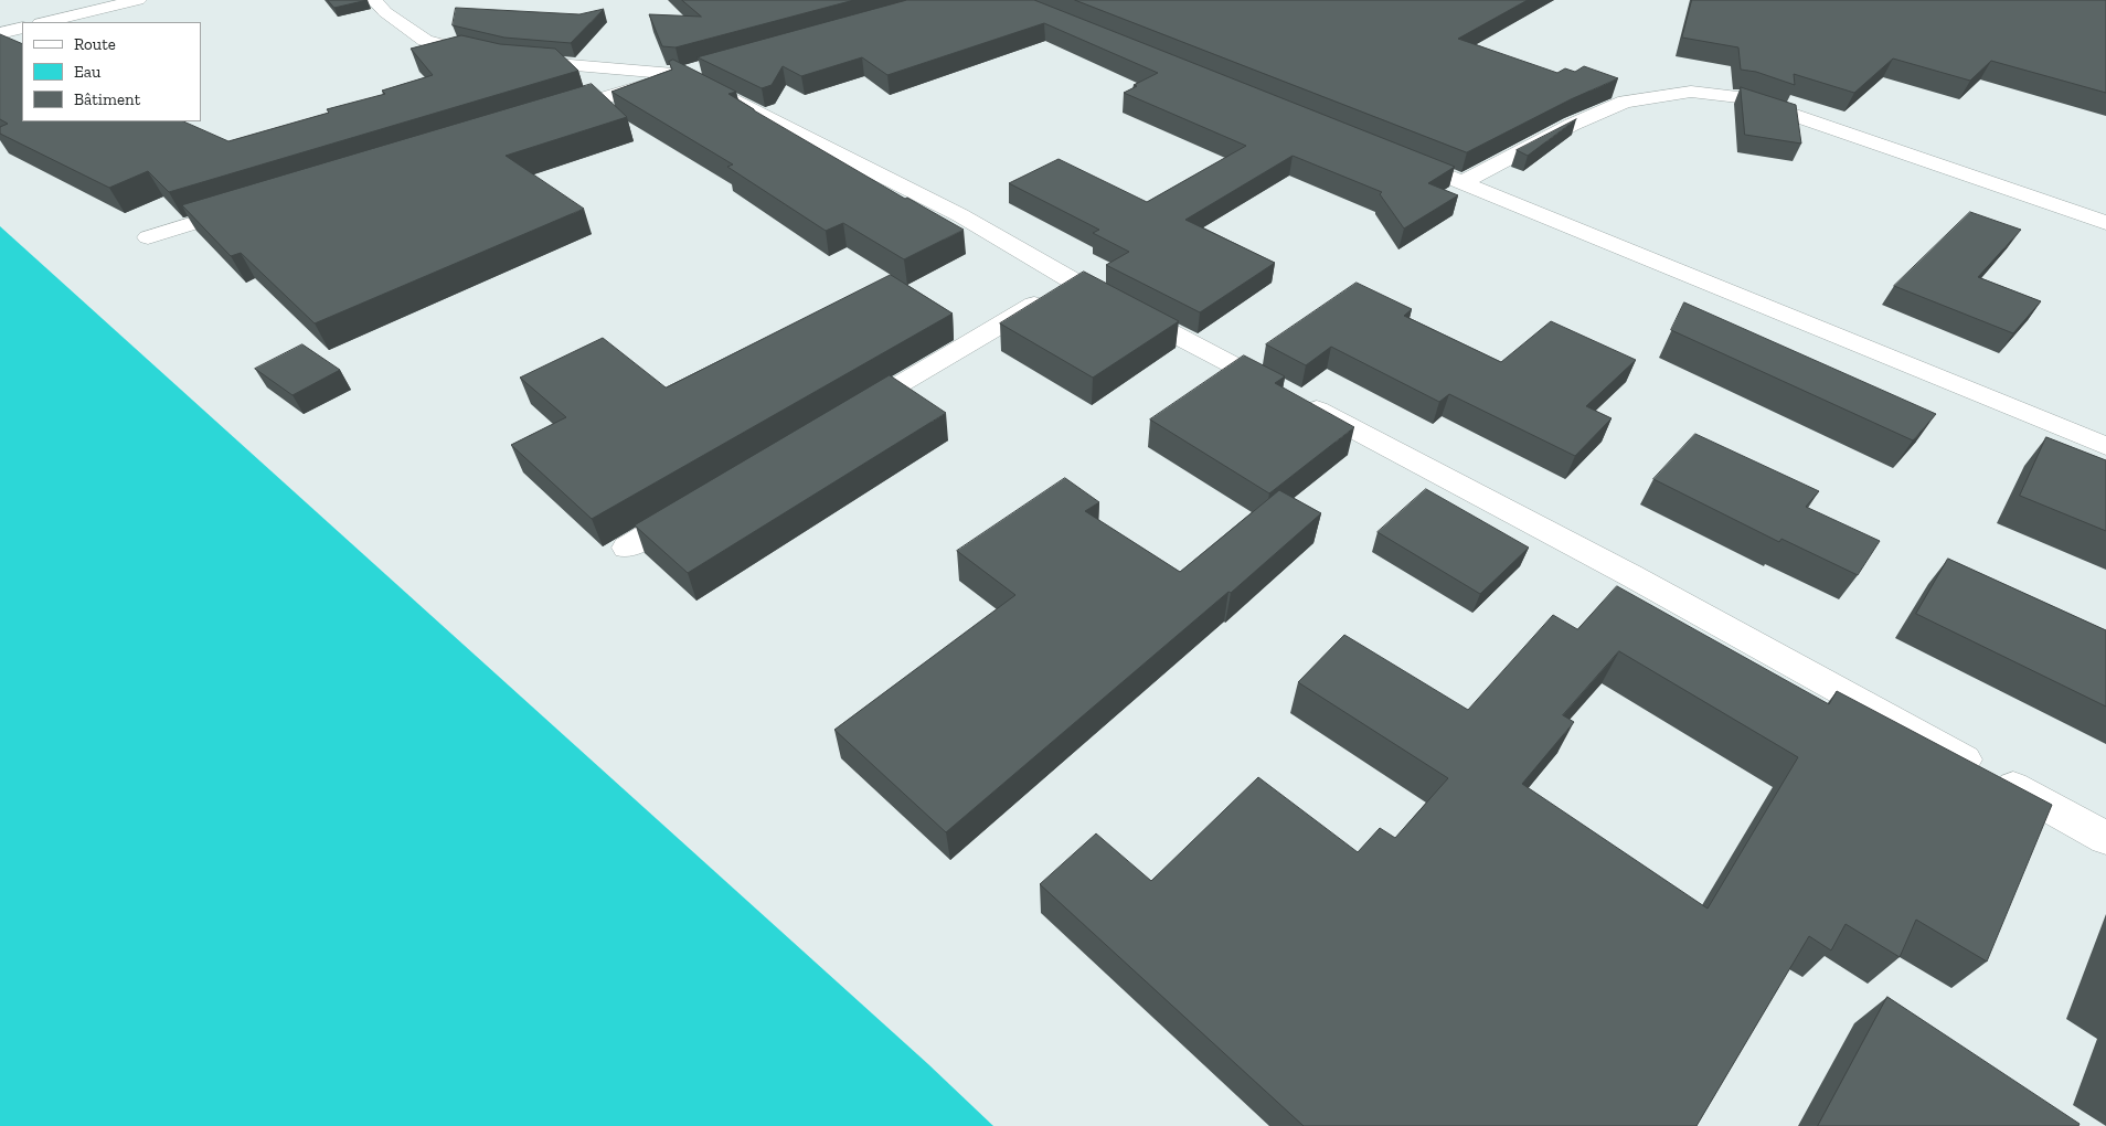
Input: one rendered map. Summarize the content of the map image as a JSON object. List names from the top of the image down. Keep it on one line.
{"legend":["Route","Eau","Bâtiment"]}
